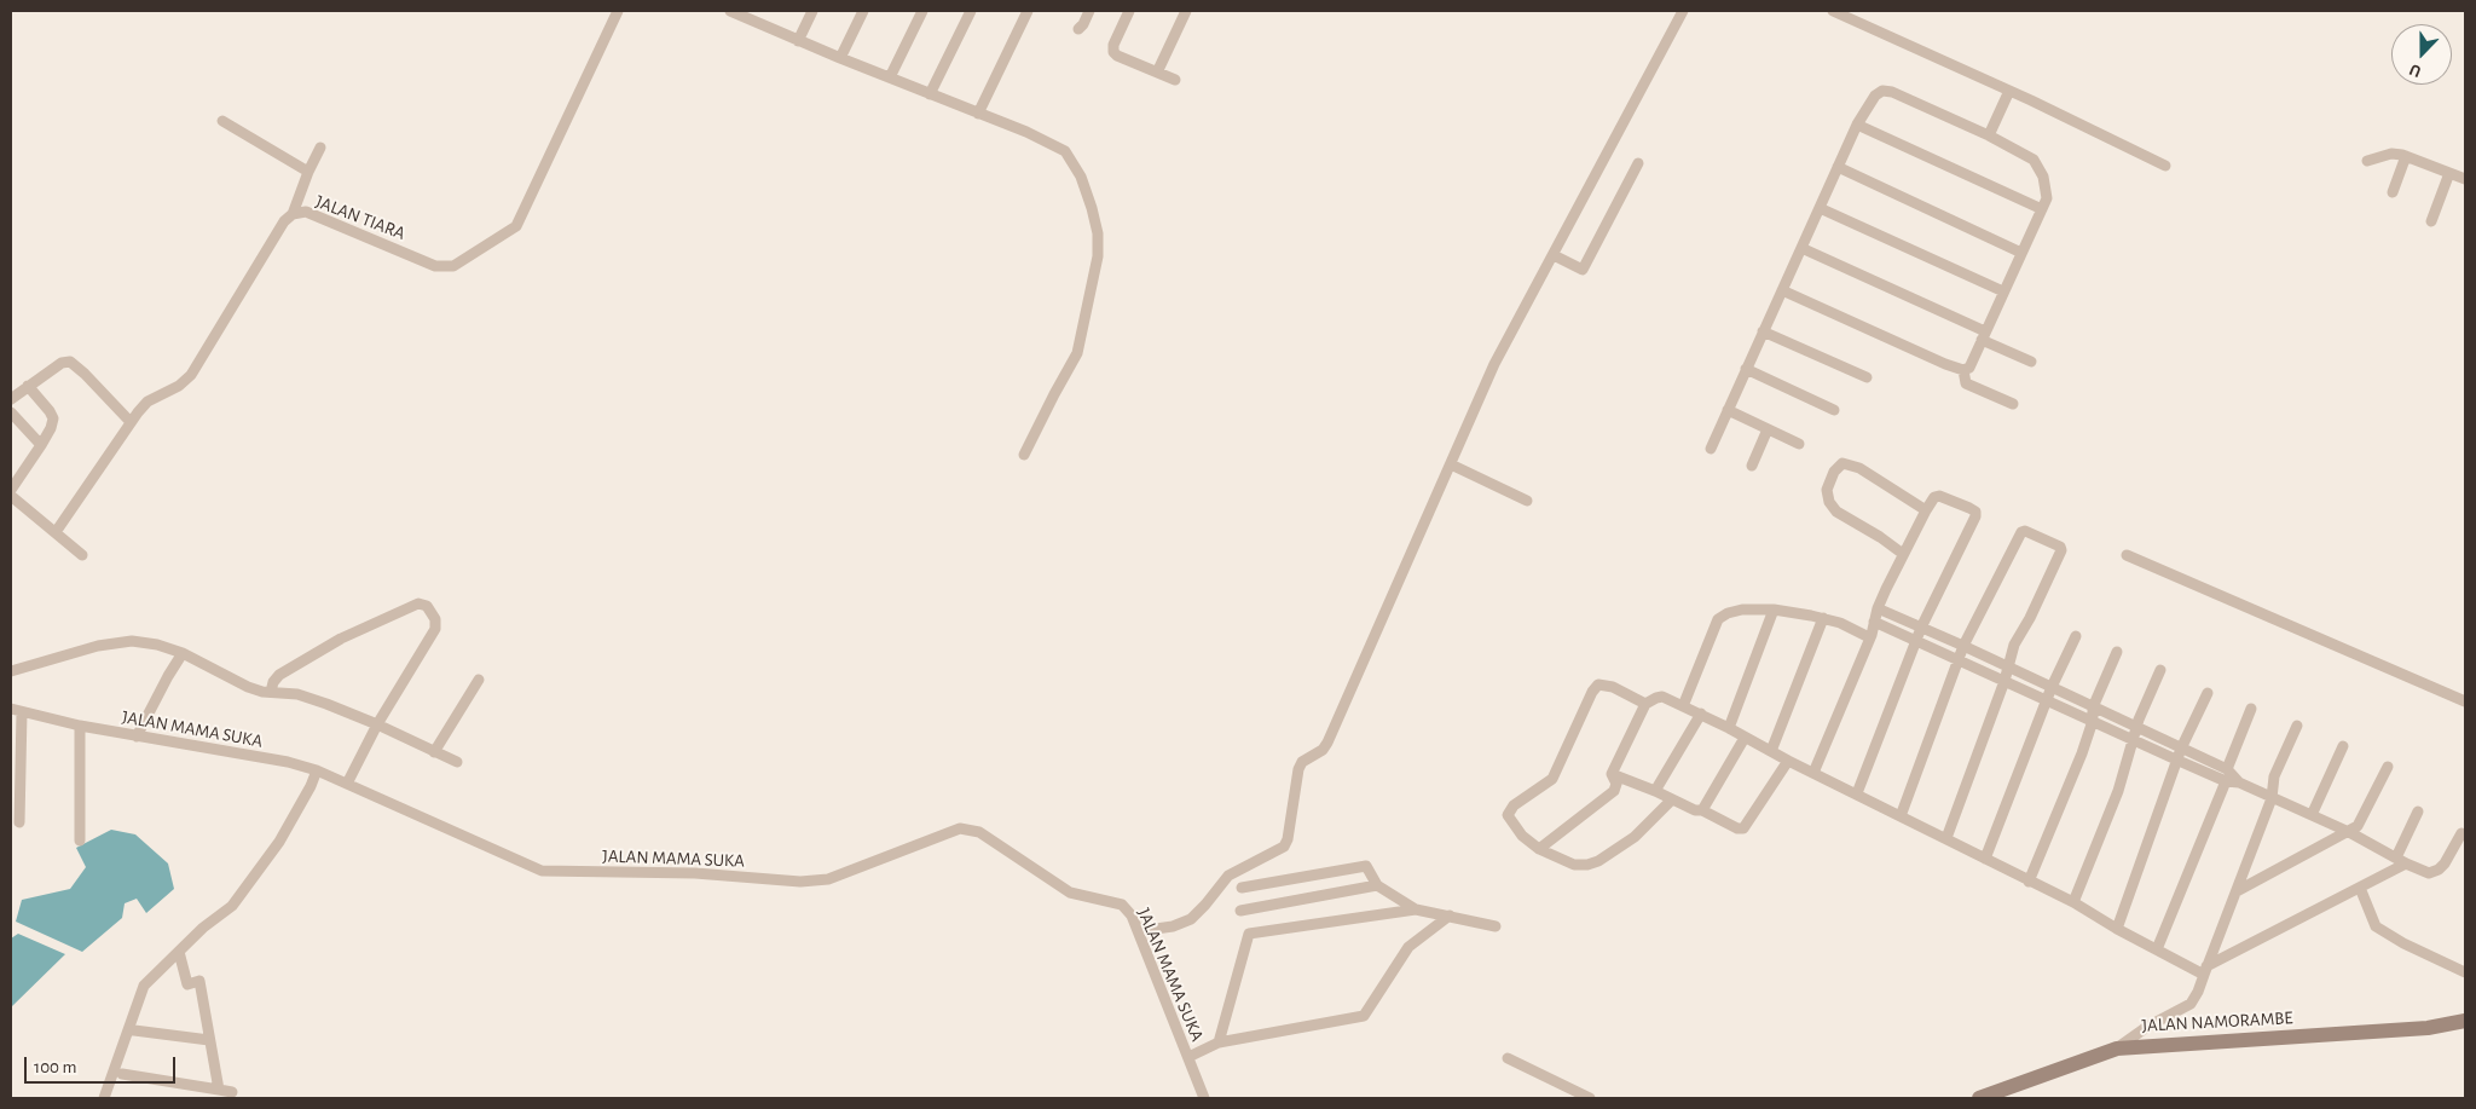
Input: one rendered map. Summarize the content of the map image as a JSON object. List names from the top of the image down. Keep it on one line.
{"streets":{"main road":["JALAN NAMORAMBE"],"street":["JALAN TIARA","JALAN MAMA SUKA"]},"scale_bar":"100 m","north":"bottom"}
